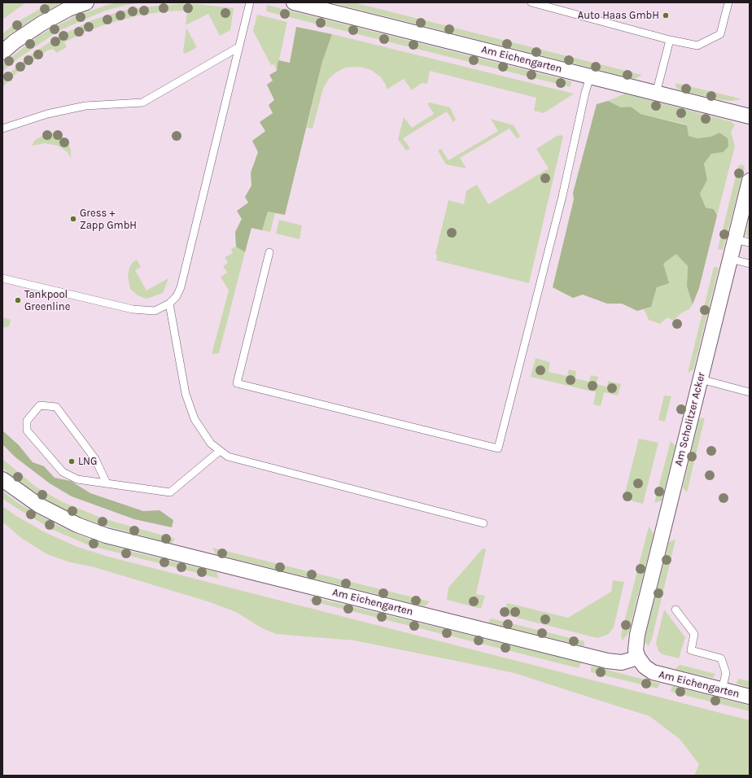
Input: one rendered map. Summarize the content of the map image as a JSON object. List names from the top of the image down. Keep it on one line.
{"streets":{"street":["Am Eichengarten","Am Scholitzer Acker"]},"crossings":[["Am Eichengarten","Am Scholitzer Acker"]],"places":["Auto Haas GmbH","Gress + Zapp GmbH","Tankpool Greenline","LNG"]}
